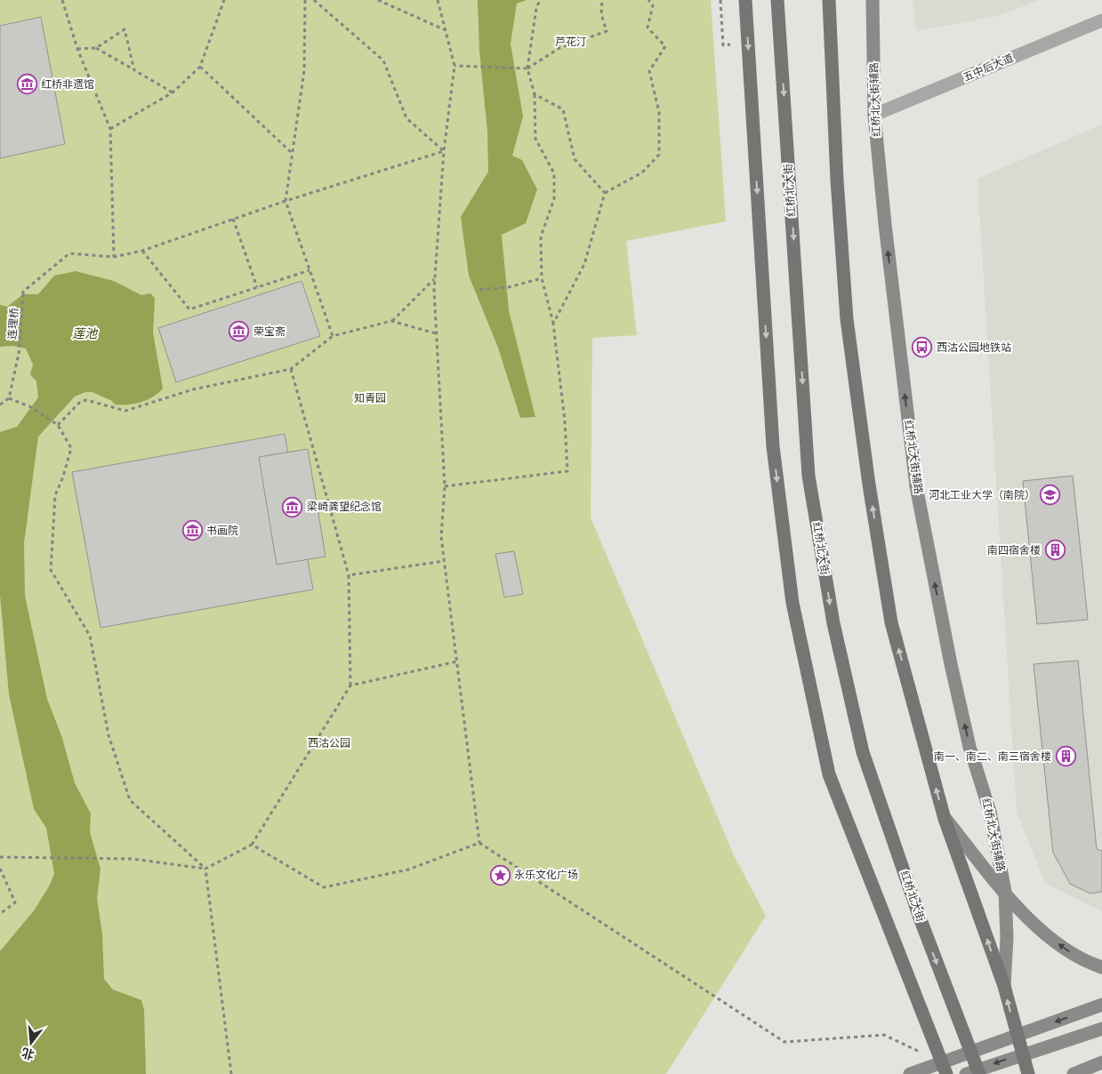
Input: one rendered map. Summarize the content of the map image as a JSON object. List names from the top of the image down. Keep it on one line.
{"streets":{"main road":["红桥北大街辅路","红桥北大街"],"street":["五中后大道"],"path":["连理桥"]},"crossings":[["五中后大道","红桥北大街辅路"]],"water":["莲池"],"parks":["芦花汀","知青园","西沽公园"],"places":{"museum":["红桥非遗馆","荣宝斋","梁崎龚望纪念馆","书画院"],"bus stop":["西沽公园地铁站"],"school or university":["河北工业大学（南院）"],"building":["南四宿舍楼","南一、南二、南三宿舍楼"],"place":["永乐文化广场"]},"north":"bottom"}
